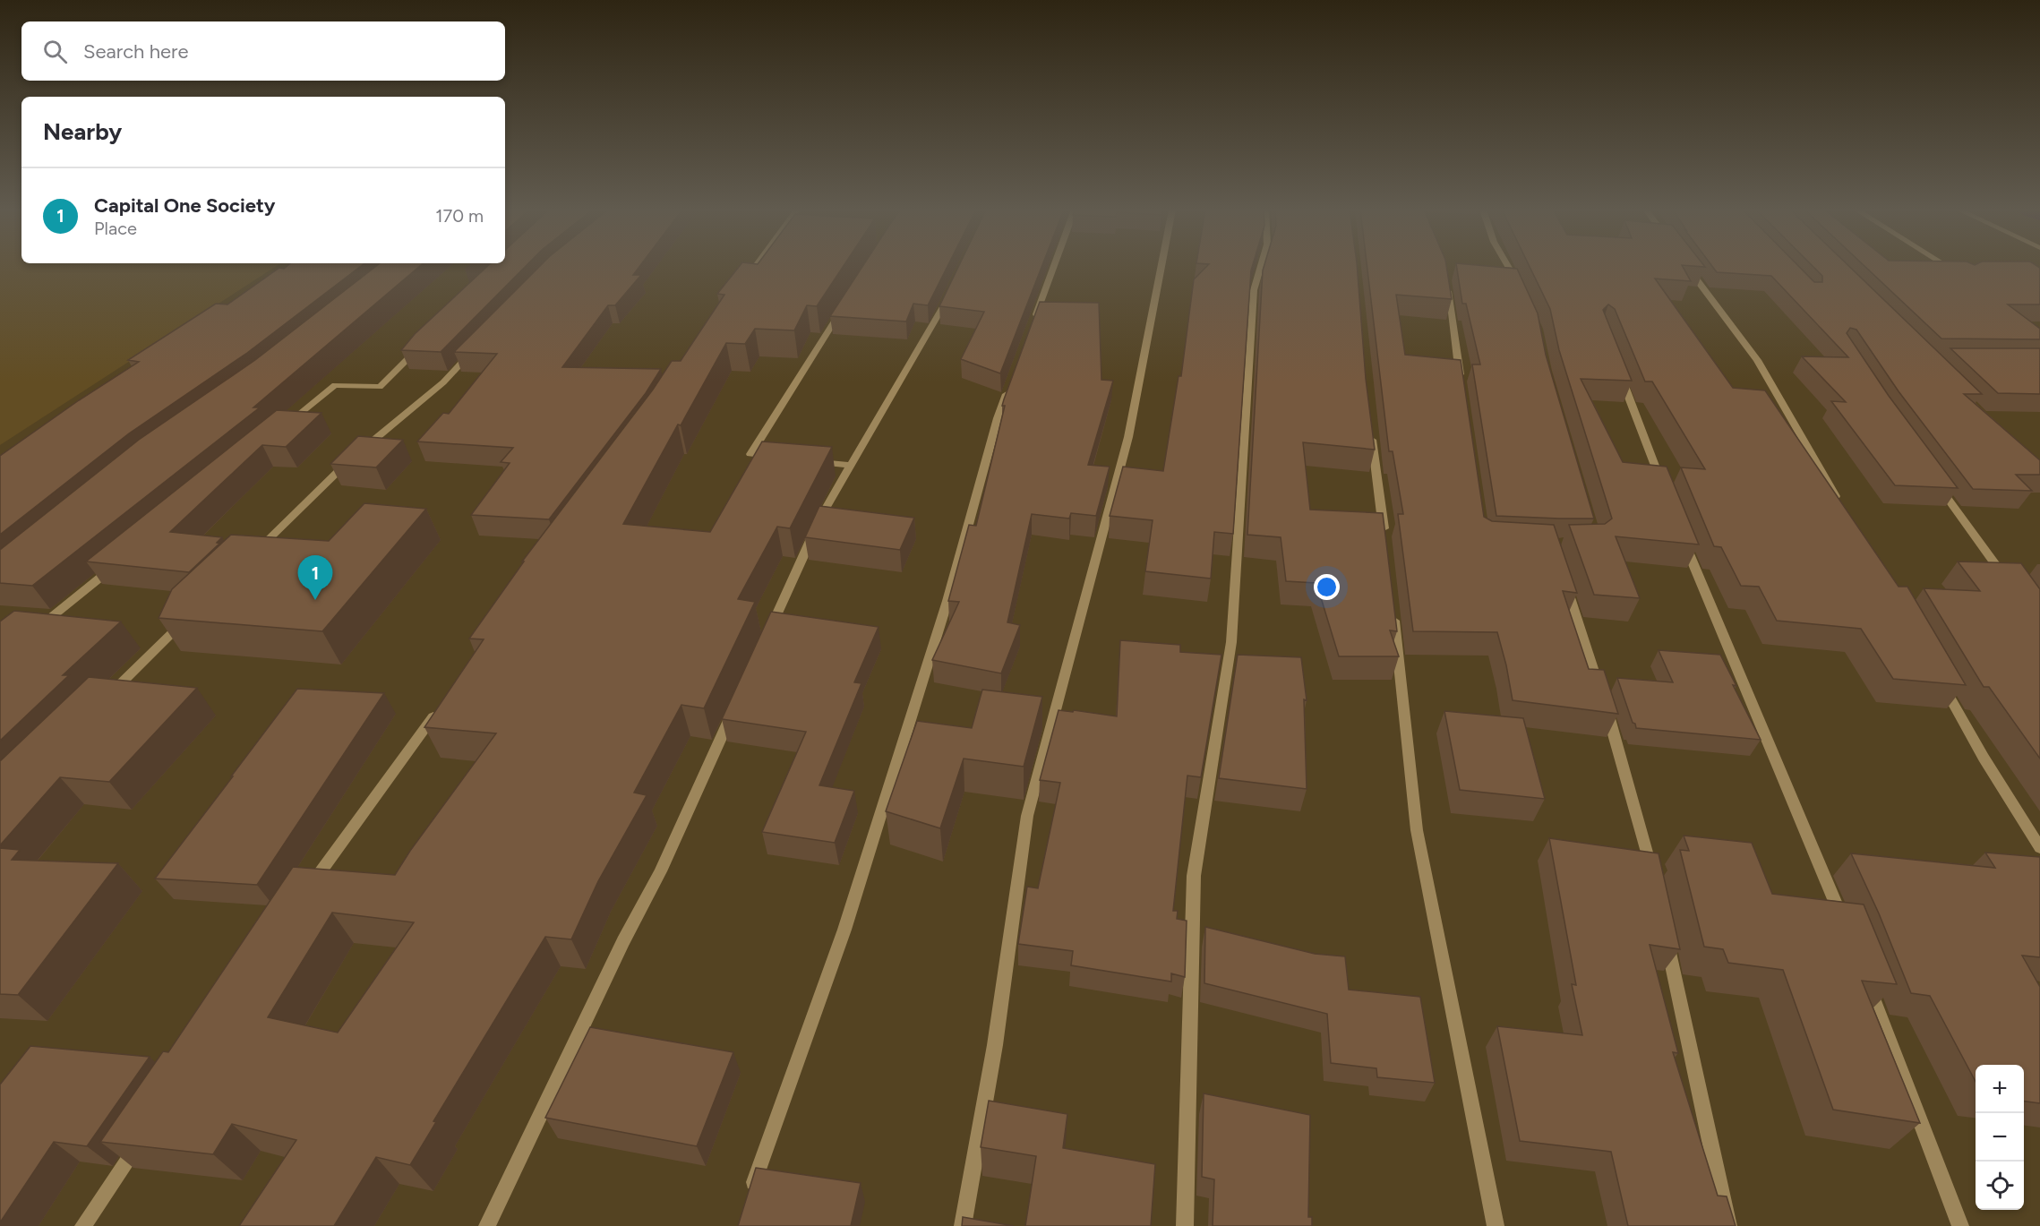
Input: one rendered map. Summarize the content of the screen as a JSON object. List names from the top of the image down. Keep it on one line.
{"page":{"search":"Search here","heading":"Nearby","list":[{"mark":"1","name":"Capital One Society","note":"Place","value":"170 m"}],"pins":"1","map_buttons":["+","−"]}}
